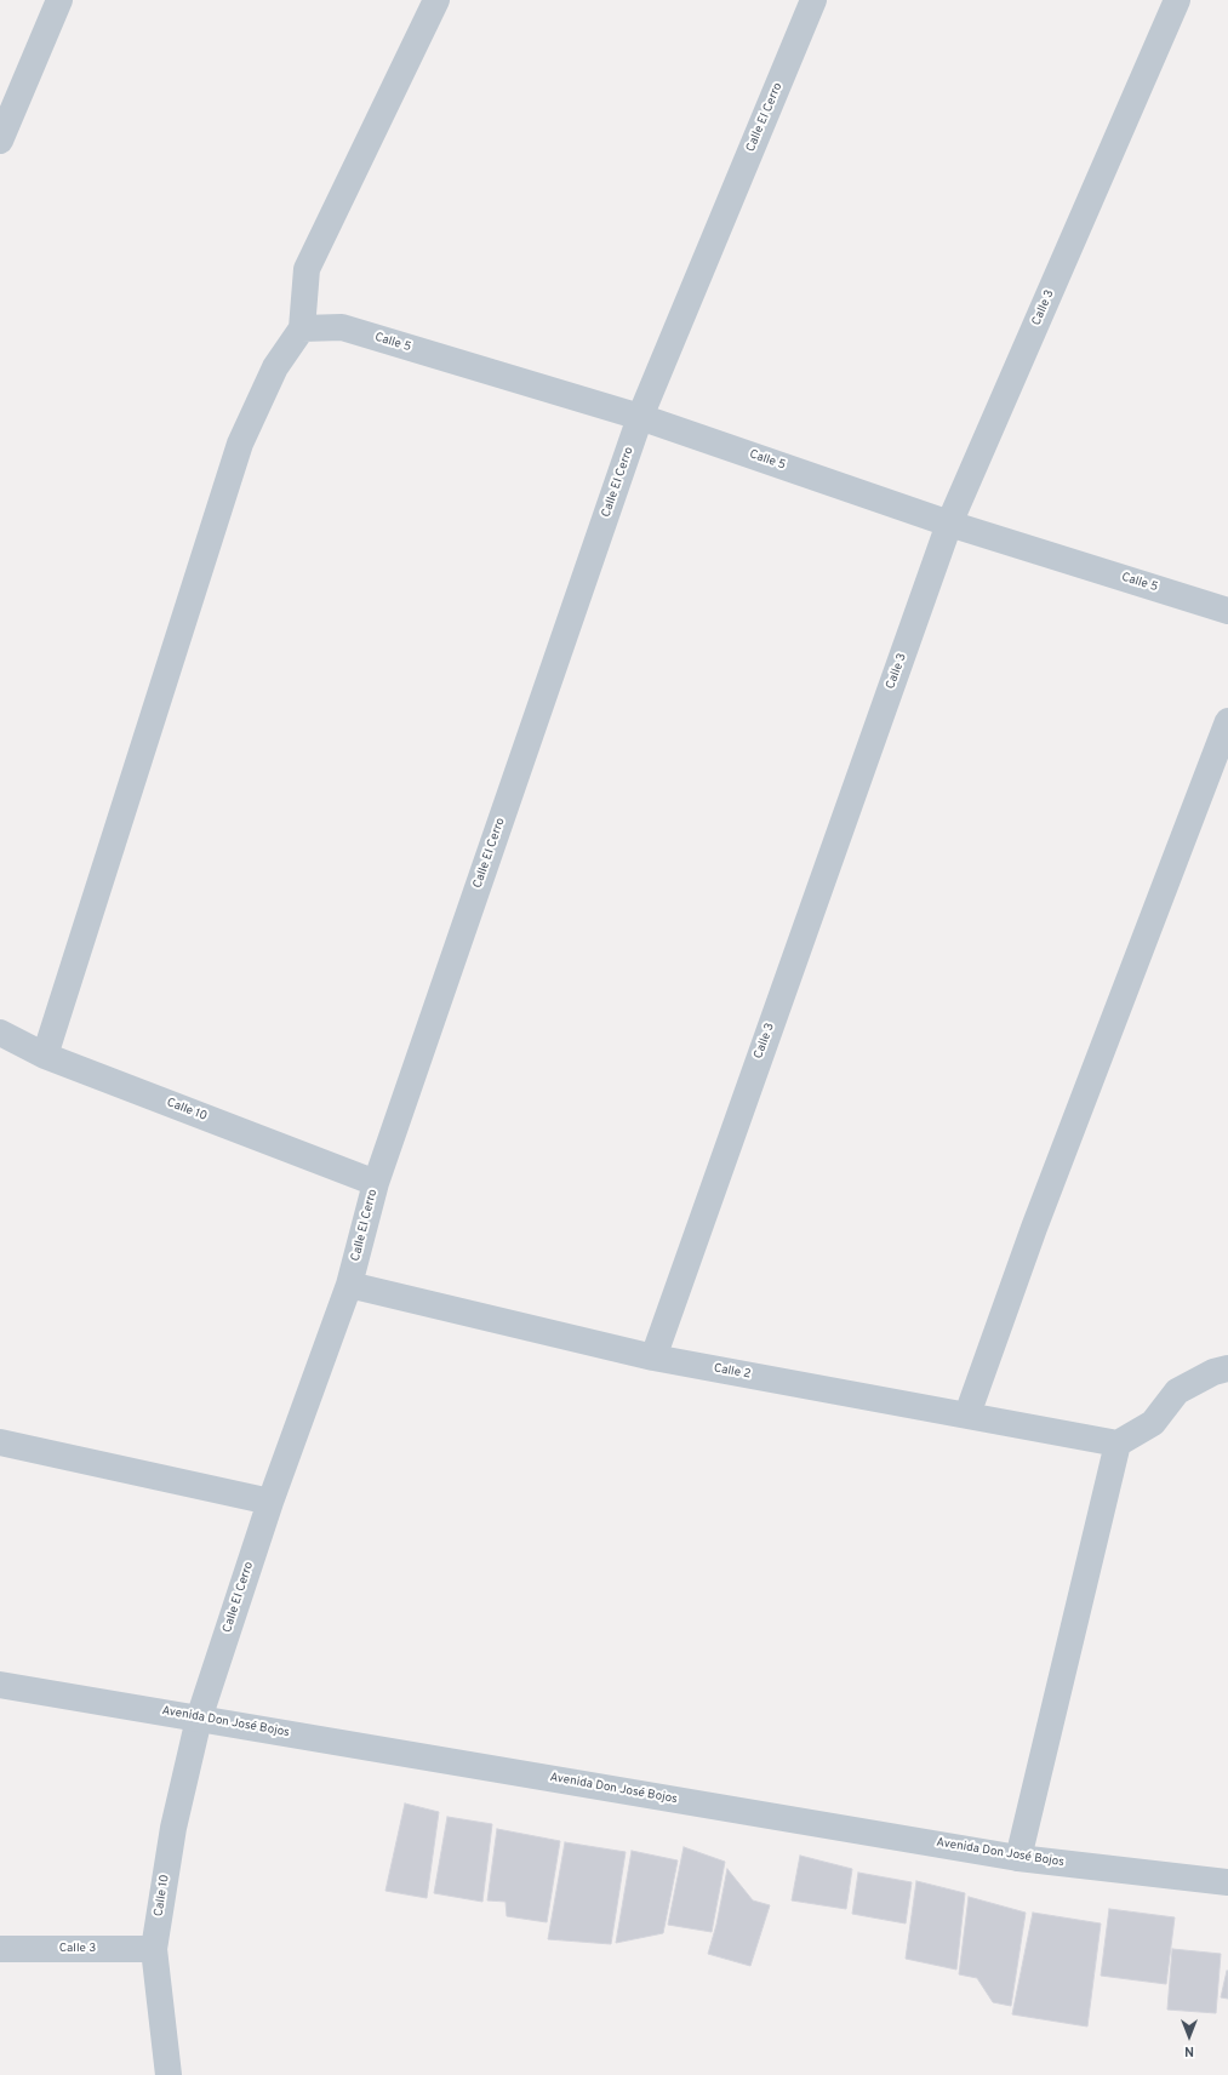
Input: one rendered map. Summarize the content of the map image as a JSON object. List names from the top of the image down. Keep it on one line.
{"streets":{"street":["Calle El Cerro","Calle 3","Calle 5","Calle 10","Calle 2","Avenida Don José Bojos"]},"crossings":[["Calle El Cerro","Calle 5"],["Calle El Cerro","Calle 10"],["Calle El Cerro","Calle 2"],["Calle El Cerro","Avenida Don José Bojos"],["Calle 3","Calle 5"],["Calle 3","Calle 10"],["Calle 3","Calle 2"],["Calle 10","Avenida Don José Bojos"]],"north":"bottom"}
